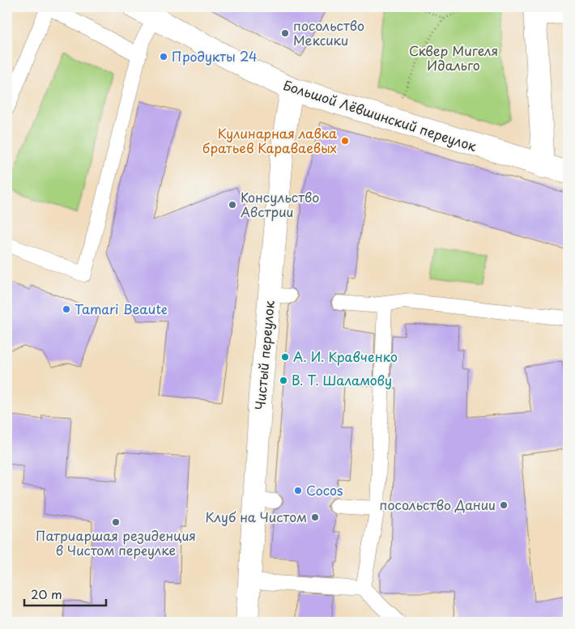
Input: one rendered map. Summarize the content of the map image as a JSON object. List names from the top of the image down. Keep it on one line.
{"streets":{"street":["Большой Лёвшинский переулок","Чистый переулок"]},"crossings":[["Большой Лёвшинский переулок","Чистый переулок"]],"parks":["Сквер Мигеля Идальго"],"places":["посольство Мексики","Продукты 24","Кулинарная лавка братьев Караваевых","Консульство Австрии","Tamari Beaute","А. И. Кравченко","В. Т. Шаламову","Cocos","посольство Дании","Клуб на Чистом","Патриаршая резиденция в Чистом переулке"],"scale_bar":"20 m"}
